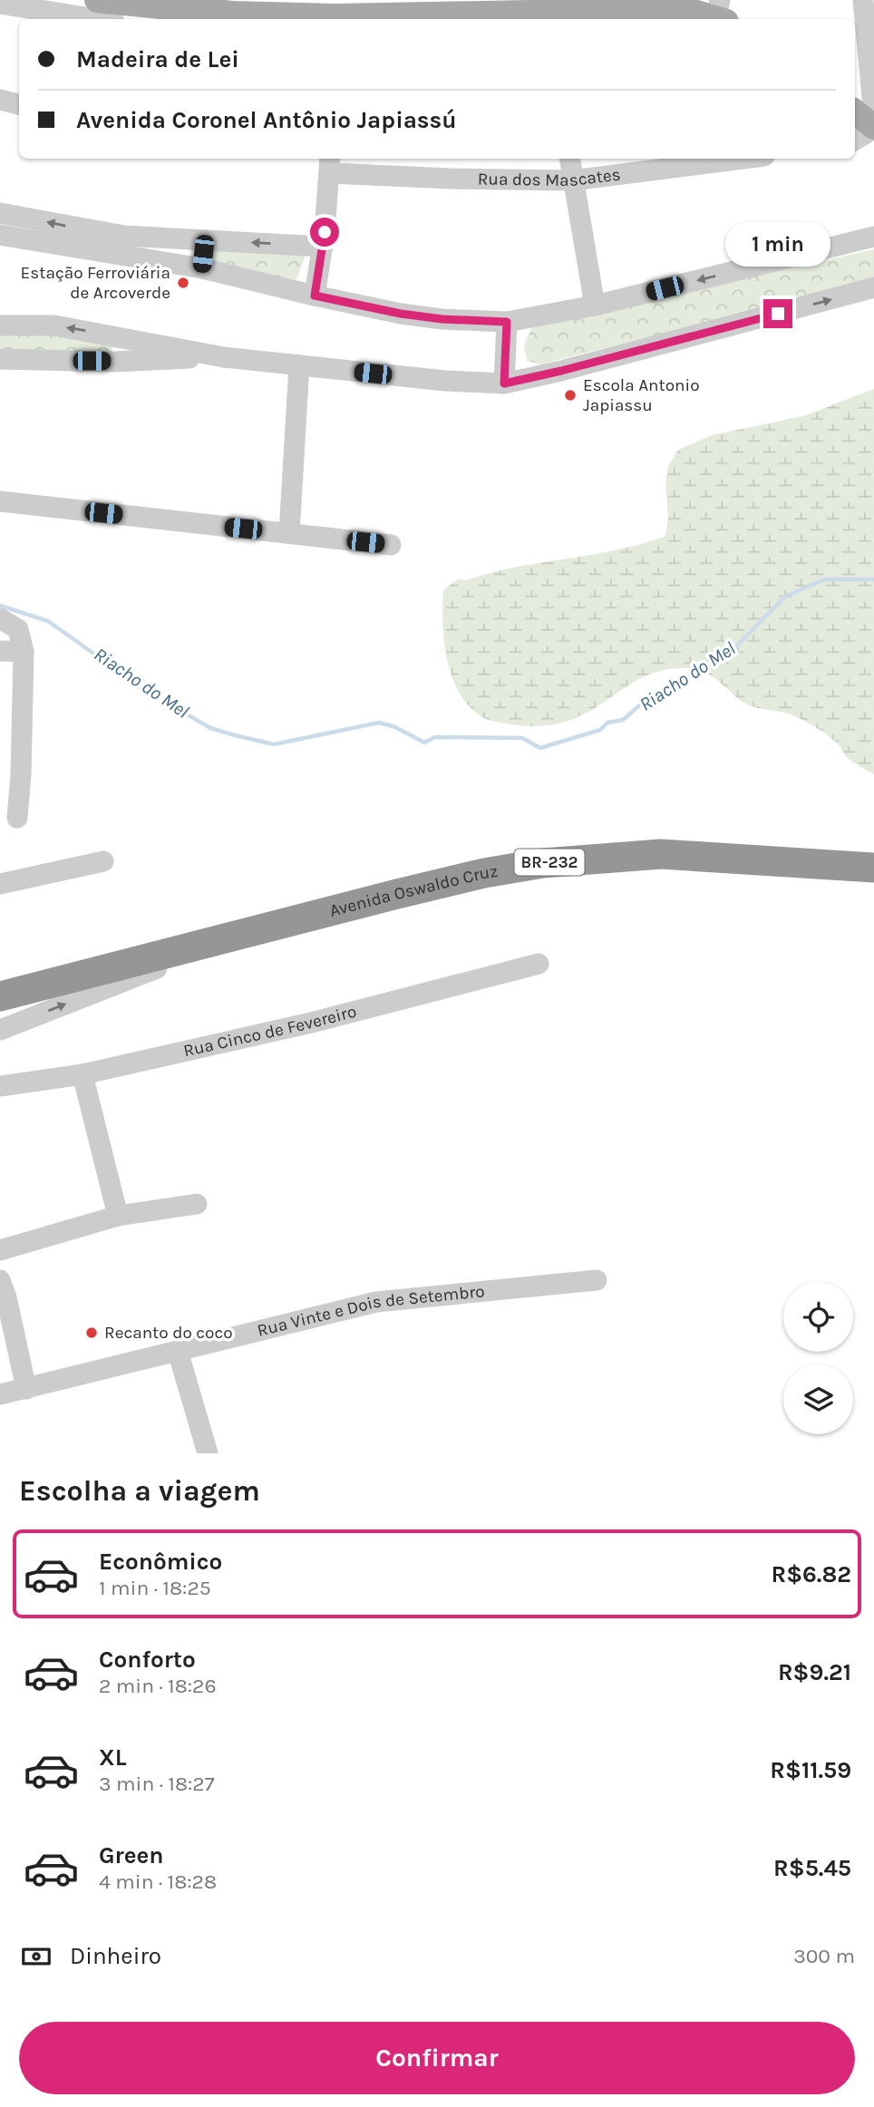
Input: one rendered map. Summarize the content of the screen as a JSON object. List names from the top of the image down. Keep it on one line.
{"streets":{"highway":["BR-232","Avenida Oswaldo Cruz"],"street":["Rua dos Mascates","Rua Cinco de Fevereiro","Rua Vinte e Dois de Setembro"]},"water":["Riacho do Mel"],"places":["Estação Ferroviária de Arcoverde","Escola Antonio Japiassu","Recanto do coco"],"page":{"banner":["Madeira de Lei","Avenida Coronel Antônio Japiassú"],"bubble":"1 min","heading":"Escolha a viagem","list":[{"name":"Econômico","note":"1 min · 18:25","value":"R$6.82"},{"name":"Conforto","note":"2 min · 18:26","value":"R$9.21"},{"name":"XL","note":"3 min · 18:27","value":"R$11.59"},{"name":"Green","note":"4 min · 18:28","value":"R$5.45"}],"pay":["Dinheiro","300 m"],"buttons":"Confirmar"}}
